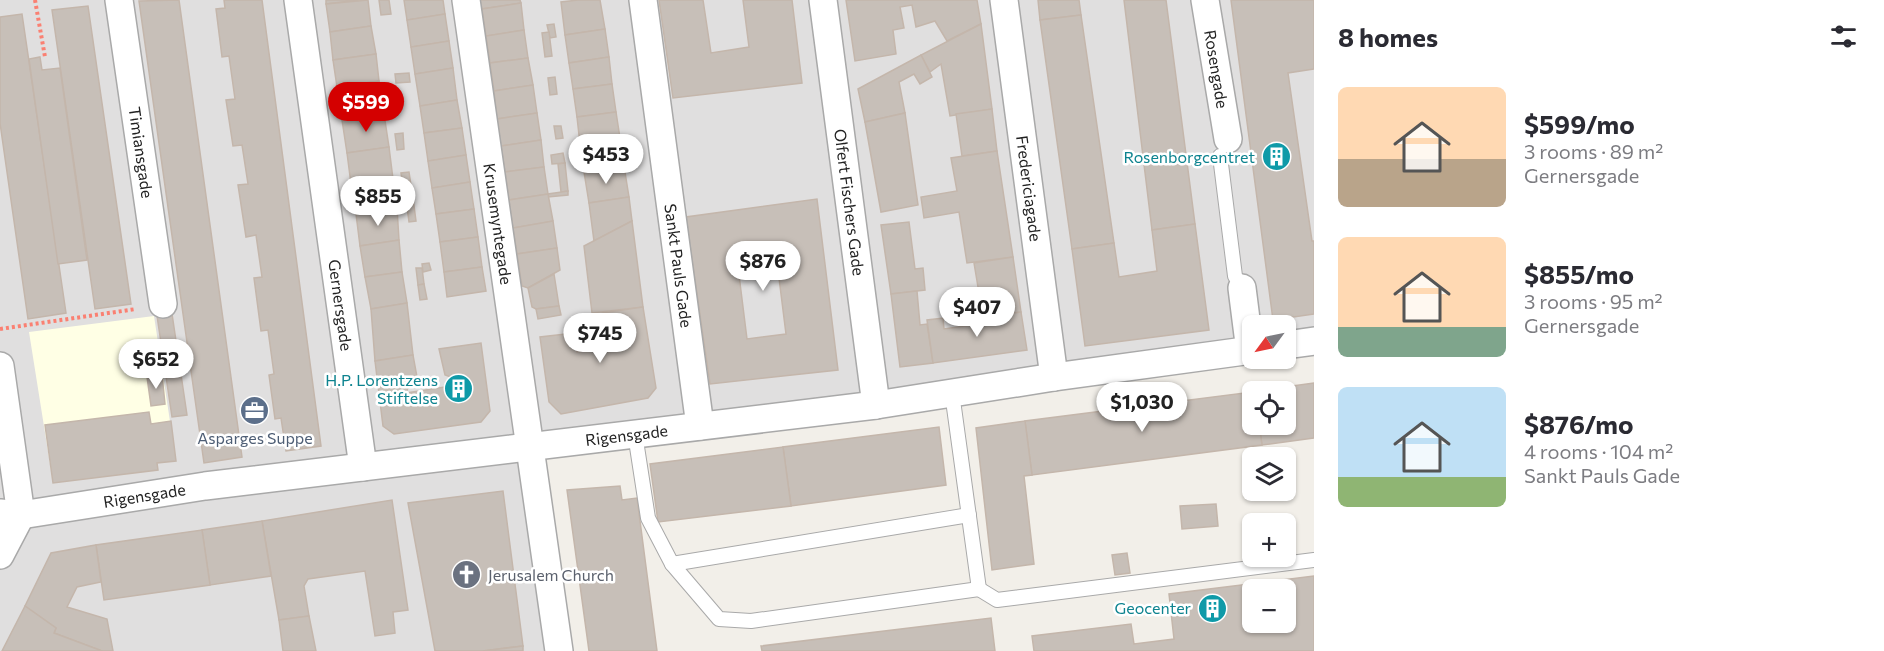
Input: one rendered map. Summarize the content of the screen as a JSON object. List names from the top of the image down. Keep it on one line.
{"streets":{"street":["Rosengade","Timiansgade","Fredericiagade","Olfert Fischers Gade","Krusemyntegade","Sankt Pauls Gade","Gernersgade","Rigensgade"]},"crossings":[["Fredericiagade","Rigensgade"],["Olfert Fischers Gade","Rigensgade"],["Krusemyntegade","Rigensgade"],["Sankt Pauls Gade","Rigensgade"],["Gernersgade","Rigensgade"]],"places":{"building":["Rosenborgcentret","H.P. Lorentzens Stiftelse","Geocenter"],"office":["Asparges Suppe"],"church":["Jerusalem Church"]},"north":"bottom left","page":{"heading":"8 homes","list":[{"name":"$599/mo","note":"3 rooms · 89 m² · Gernersgade"},{"name":"$855/mo","note":"3 rooms · 95 m² · Gernersgade"},{"name":"$876/mo","note":"4 rooms · 104 m² · Sankt Pauls Gade"}],"price":["$599","$453","$855","$876","$407","$745","$652","$1,030"],"map_buttons":["+","−"]}}
